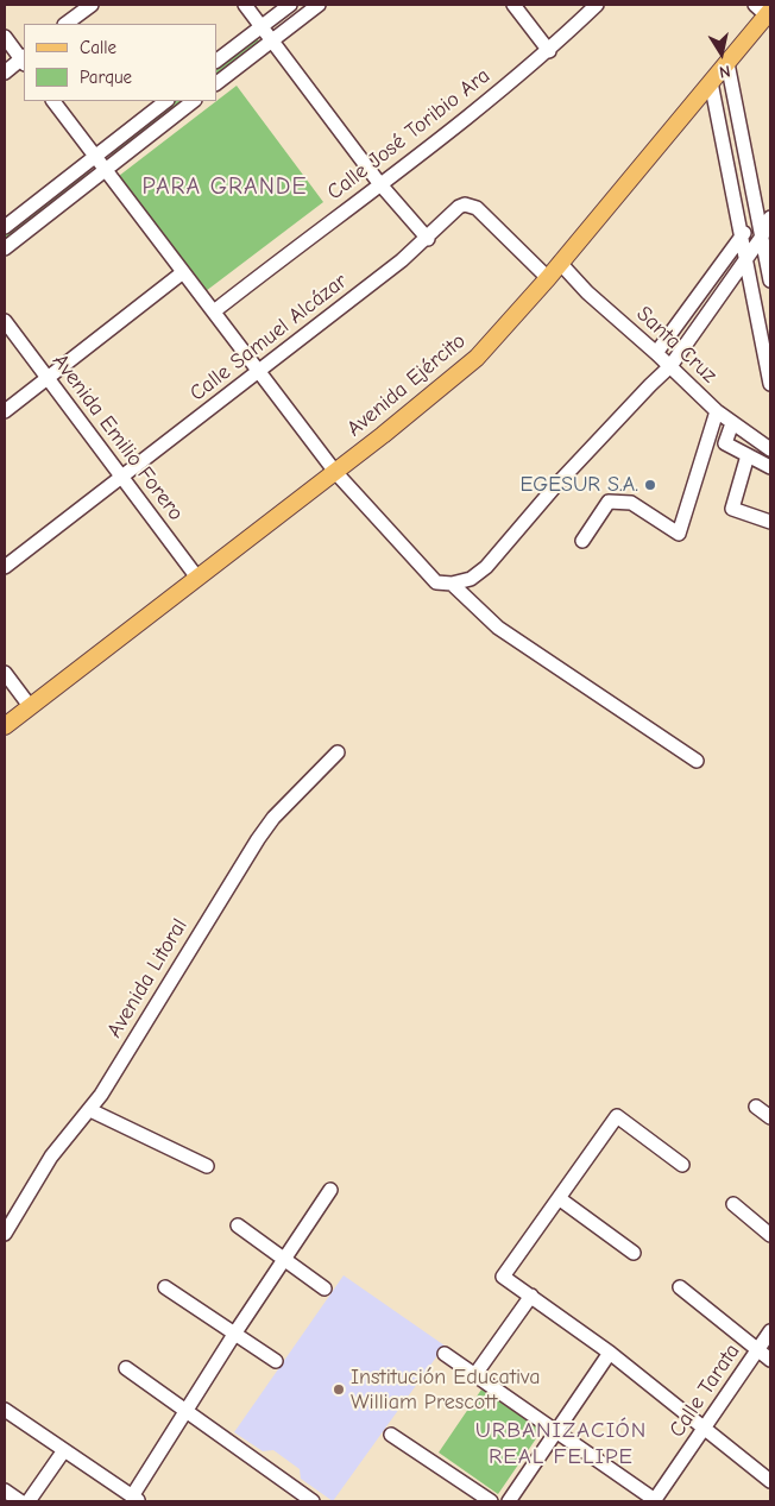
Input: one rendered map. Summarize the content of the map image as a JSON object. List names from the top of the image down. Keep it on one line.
{"streets":{"main road":["Avenida Ejército"],"street":["Calle José Toribio Ara","Calle Samuel Alcázar","Santa Cruz","Avenida Emilio Forero","Avenida Litoral","Calle Tarata"]},"crossings":[["Calle Samuel Alcázar","Avenida Ejército"],["Calle Samuel Alcázar","Avenida Emilio Forero"],["Santa Cruz","Avenida Ejército"],["Avenida Ejército","Avenida Emilio Forero"]],"districts":["PARA GRANDE","URBANIZACIÓN REAL FELIPE"],"places":["EGESUR S.A.","Institución Educativa William Prescott"],"legend":["Calle","Parque"],"north":"bottom"}
